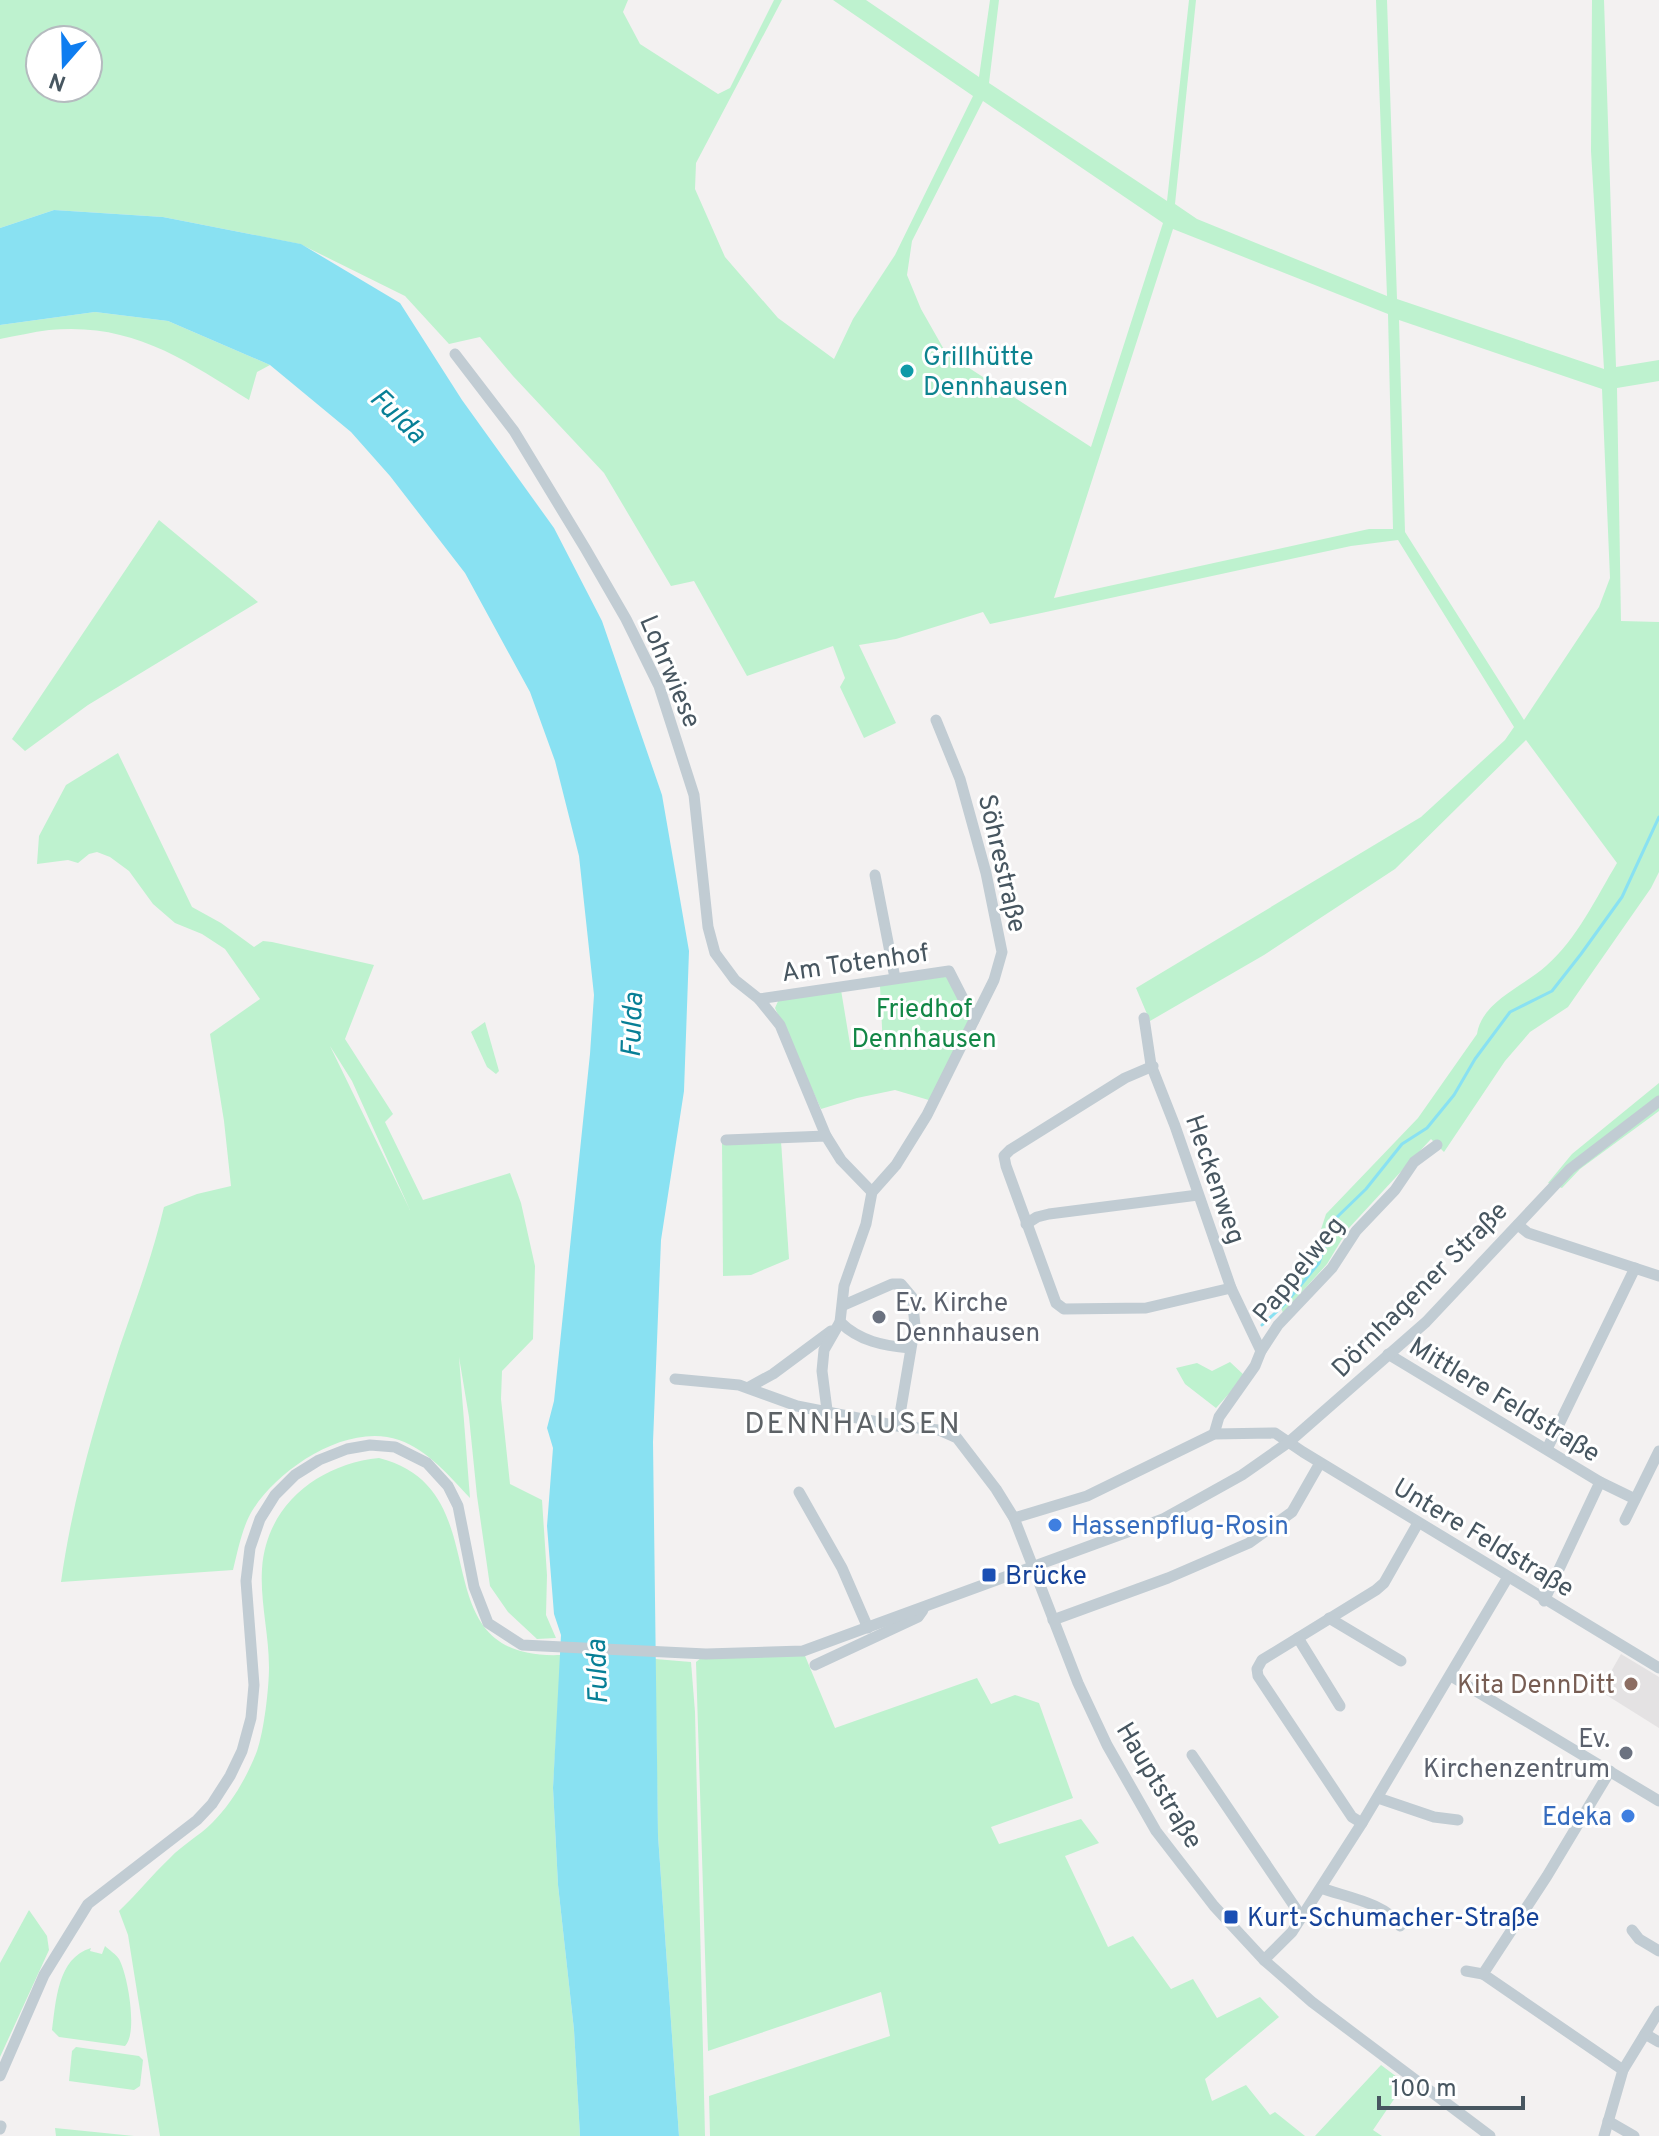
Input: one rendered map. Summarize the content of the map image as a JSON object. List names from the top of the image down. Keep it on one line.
{"streets":{"street":["Lohrwiese","Söhrestraße","Am Totenhof","Heckenweg","Pappelweg","Dörnhagener Straße","Mittlere Feldstraße","Untere Feldstraße","Hauptstraße"]},"crossings":[["Lohrwiese","Söhrestraße"],["Lohrwiese","Am Totenhof"],["Söhrestraße","Am Totenhof"],["Söhrestraße","Hauptstraße"],["Heckenweg","Pappelweg"],["Dörnhagener Straße","Mittlere Feldstraße"],["Dörnhagener Straße","Untere Feldstraße"],["Dörnhagener Straße","Hauptstraße"]],"districts":["DENNHAUSEN"],"water":["Fulda"],"parks":["Friedhof Dennhausen"],"places":{"other":["Grillhütte Dennhausen","Ev. Kirche Dennhausen","Hassenpflug-Rosin","Kita DennDitt","Ev. Kirchenzentrum","Edeka"],"transit":["Brücke","Kurt-Schumacher-Straße"]},"scale_bar":"100 m","north":"bottom"}
